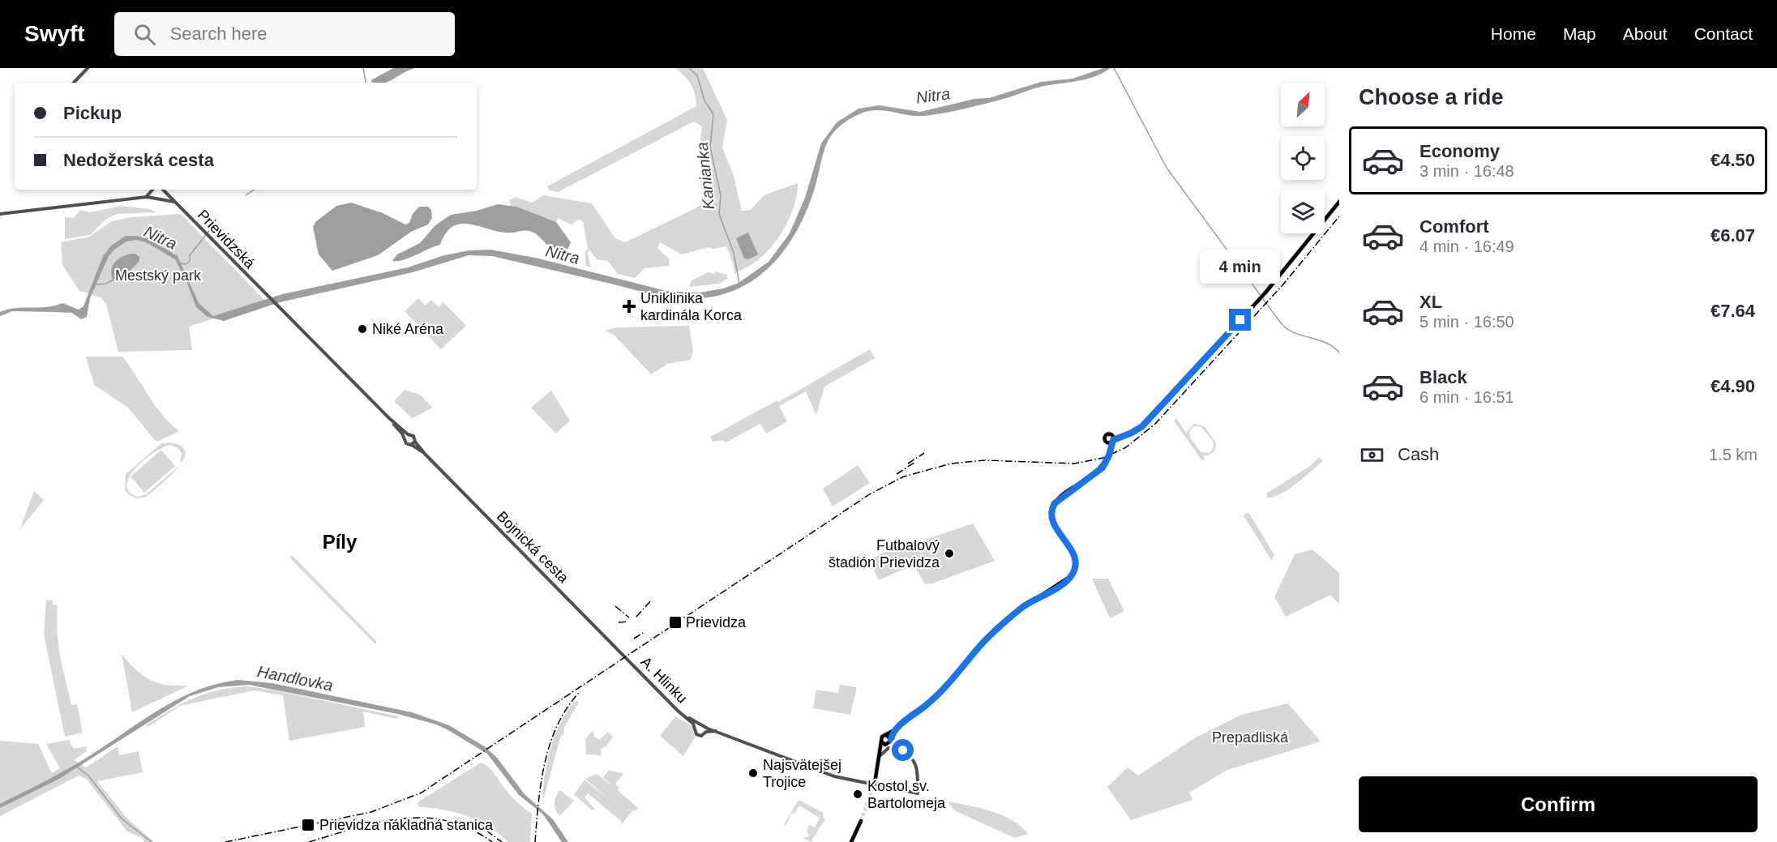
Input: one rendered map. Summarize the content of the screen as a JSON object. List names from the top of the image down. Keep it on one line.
{"streets":{"street":["Prievidzská","Bojnická cesta","A. Hlinku"]},"crossings":[["Prievidzská","Bojnická cesta"],["Bojnická cesta","A. Hlinku"]],"districts":["Píly"],"water":["Nitra","Kanianka","Handlovka"],"parks":["Mestský park","Prepadliská"],"places":{"health":["Uniklinika kardinála Korca"],"other":["Niké Aréna","Futbalový štadión Prievidza","Najsvätejšej Trojice","Kostol sv. Bartolomeja"],"transit":["Prievidza","Prievidza nákladná stanica"]},"north":"top right","page":{"header":"Swyft","search":"Search here","nav":["Home","Map","About","Contact"],"heading":"Choose a ride","banner":["Pickup","Nedožerská cesta"],"list":[{"name":"Economy","note":"3 min · 16:48","value":"€4.50"},{"name":"Comfort","note":"4 min · 16:49","value":"€6.07"},{"name":"XL","note":"5 min · 16:50","value":"€7.64"},{"name":"Black","note":"6 min · 16:51","value":"€4.90"}],"bubble":"4 min","pay":["Cash","1.5 km"],"buttons":"Confirm"}}
